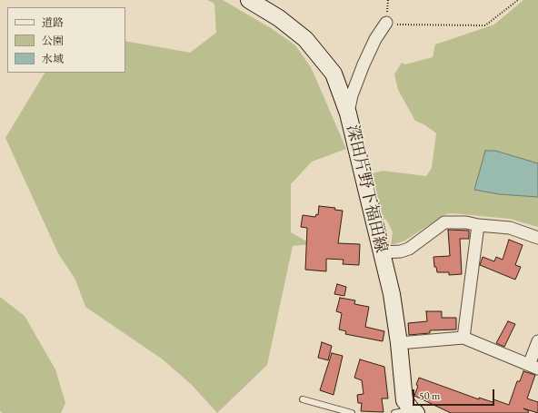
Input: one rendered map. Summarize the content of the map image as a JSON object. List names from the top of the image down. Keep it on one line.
{"streets":{"main road":["深田片野下福田線"]},"legend":["道路","公園","水域"],"scale_bar":"50 m"}
